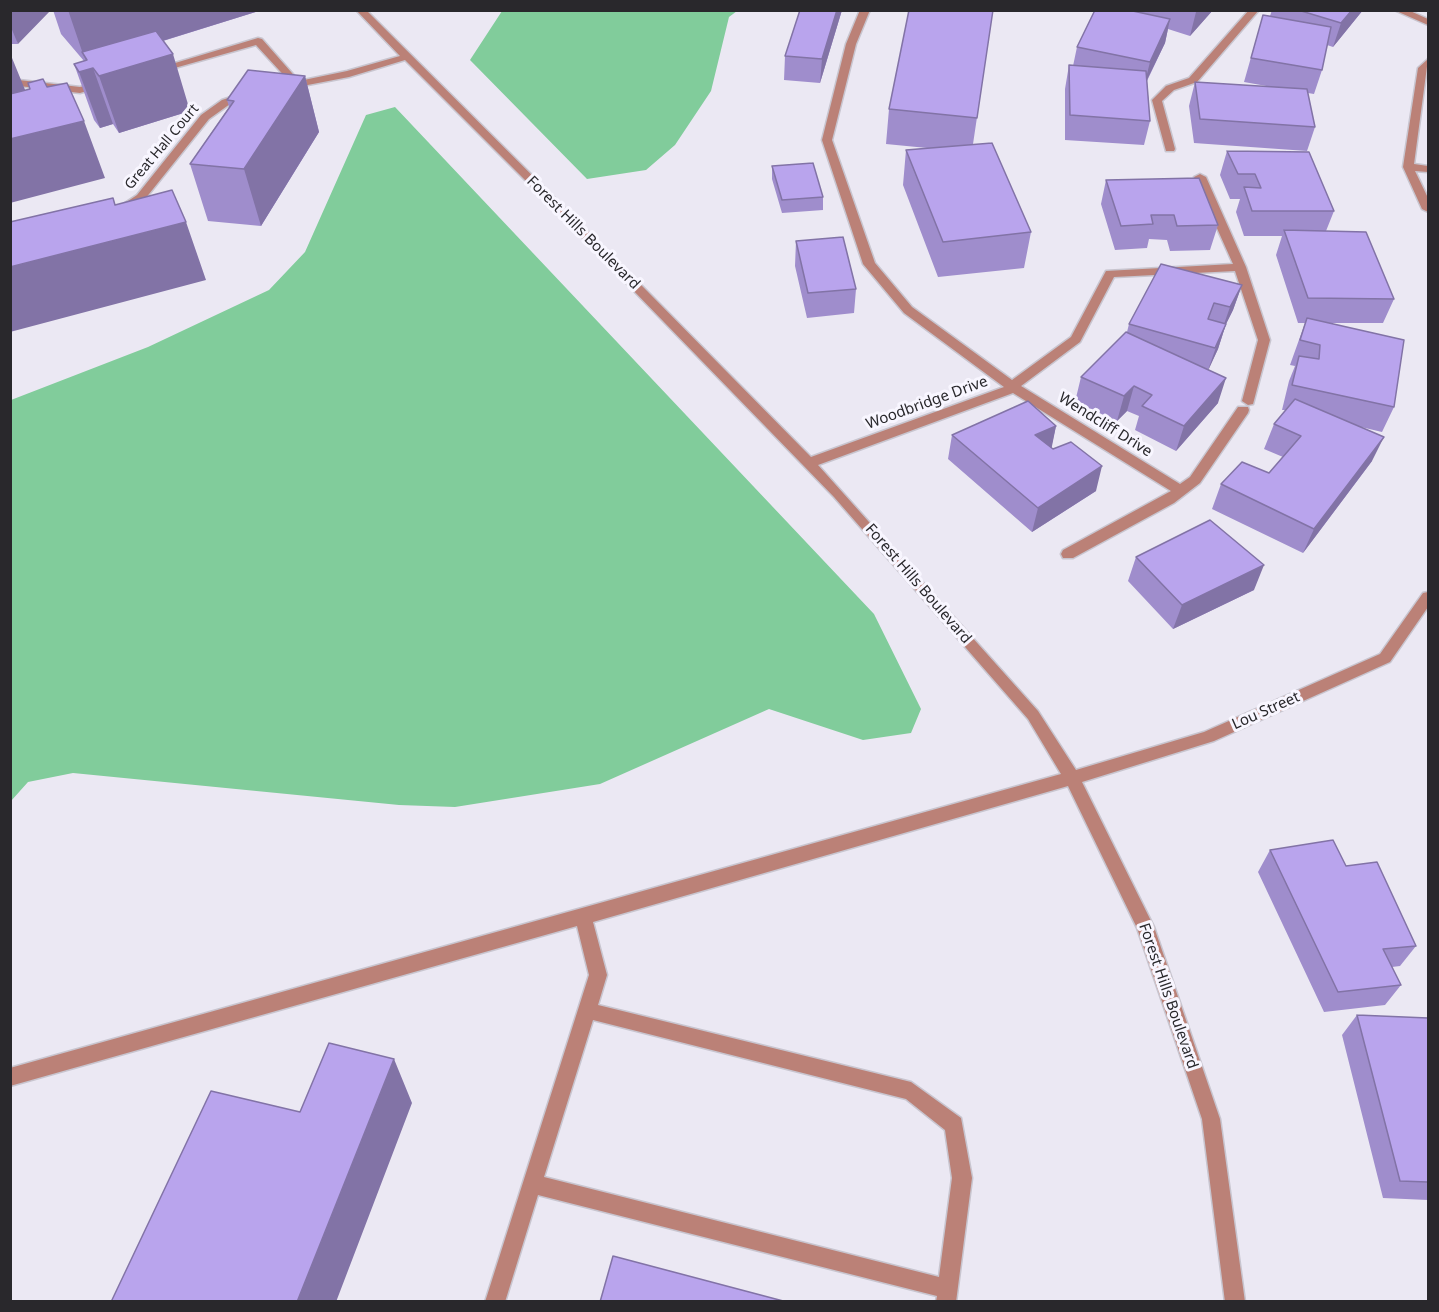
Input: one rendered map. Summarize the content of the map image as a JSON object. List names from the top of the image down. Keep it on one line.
{"streets":{"street":["Great Hall Court","Forest Hills Boulevard","Woodbridge Drive","Wendcliff Drive","Lou Street"]},"crossings":[["Forest Hills Boulevard","Woodbridge Drive"],["Forest Hills Boulevard","Lou Street"],["Woodbridge Drive","Wendcliff Drive"]]}
